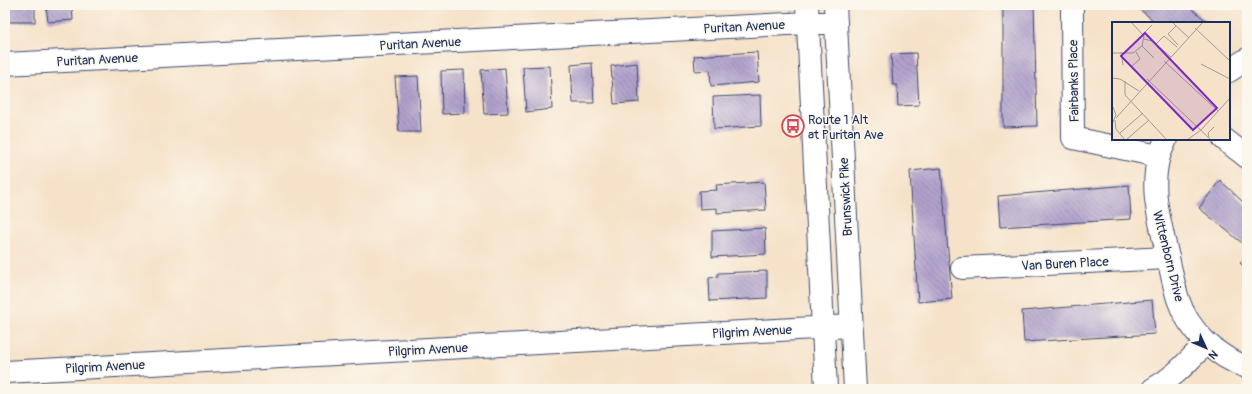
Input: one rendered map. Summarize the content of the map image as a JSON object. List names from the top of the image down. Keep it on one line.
{"streets":{"street":["Puritan Avenue","Fairbanks Place","Brunswick Pike","Wittenborn Drive","Van Buren Place","Pilgrim Avenue"]},"crossings":[["Puritan Avenue","Brunswick Pike"],["Fairbanks Place","Wittenborn Drive"],["Brunswick Pike","Pilgrim Avenue"],["Wittenborn Drive","Van Buren Place"]],"places":{"bus stop":["Route 1 Alt at Puritan Ave"]},"north":"bottom right"}
